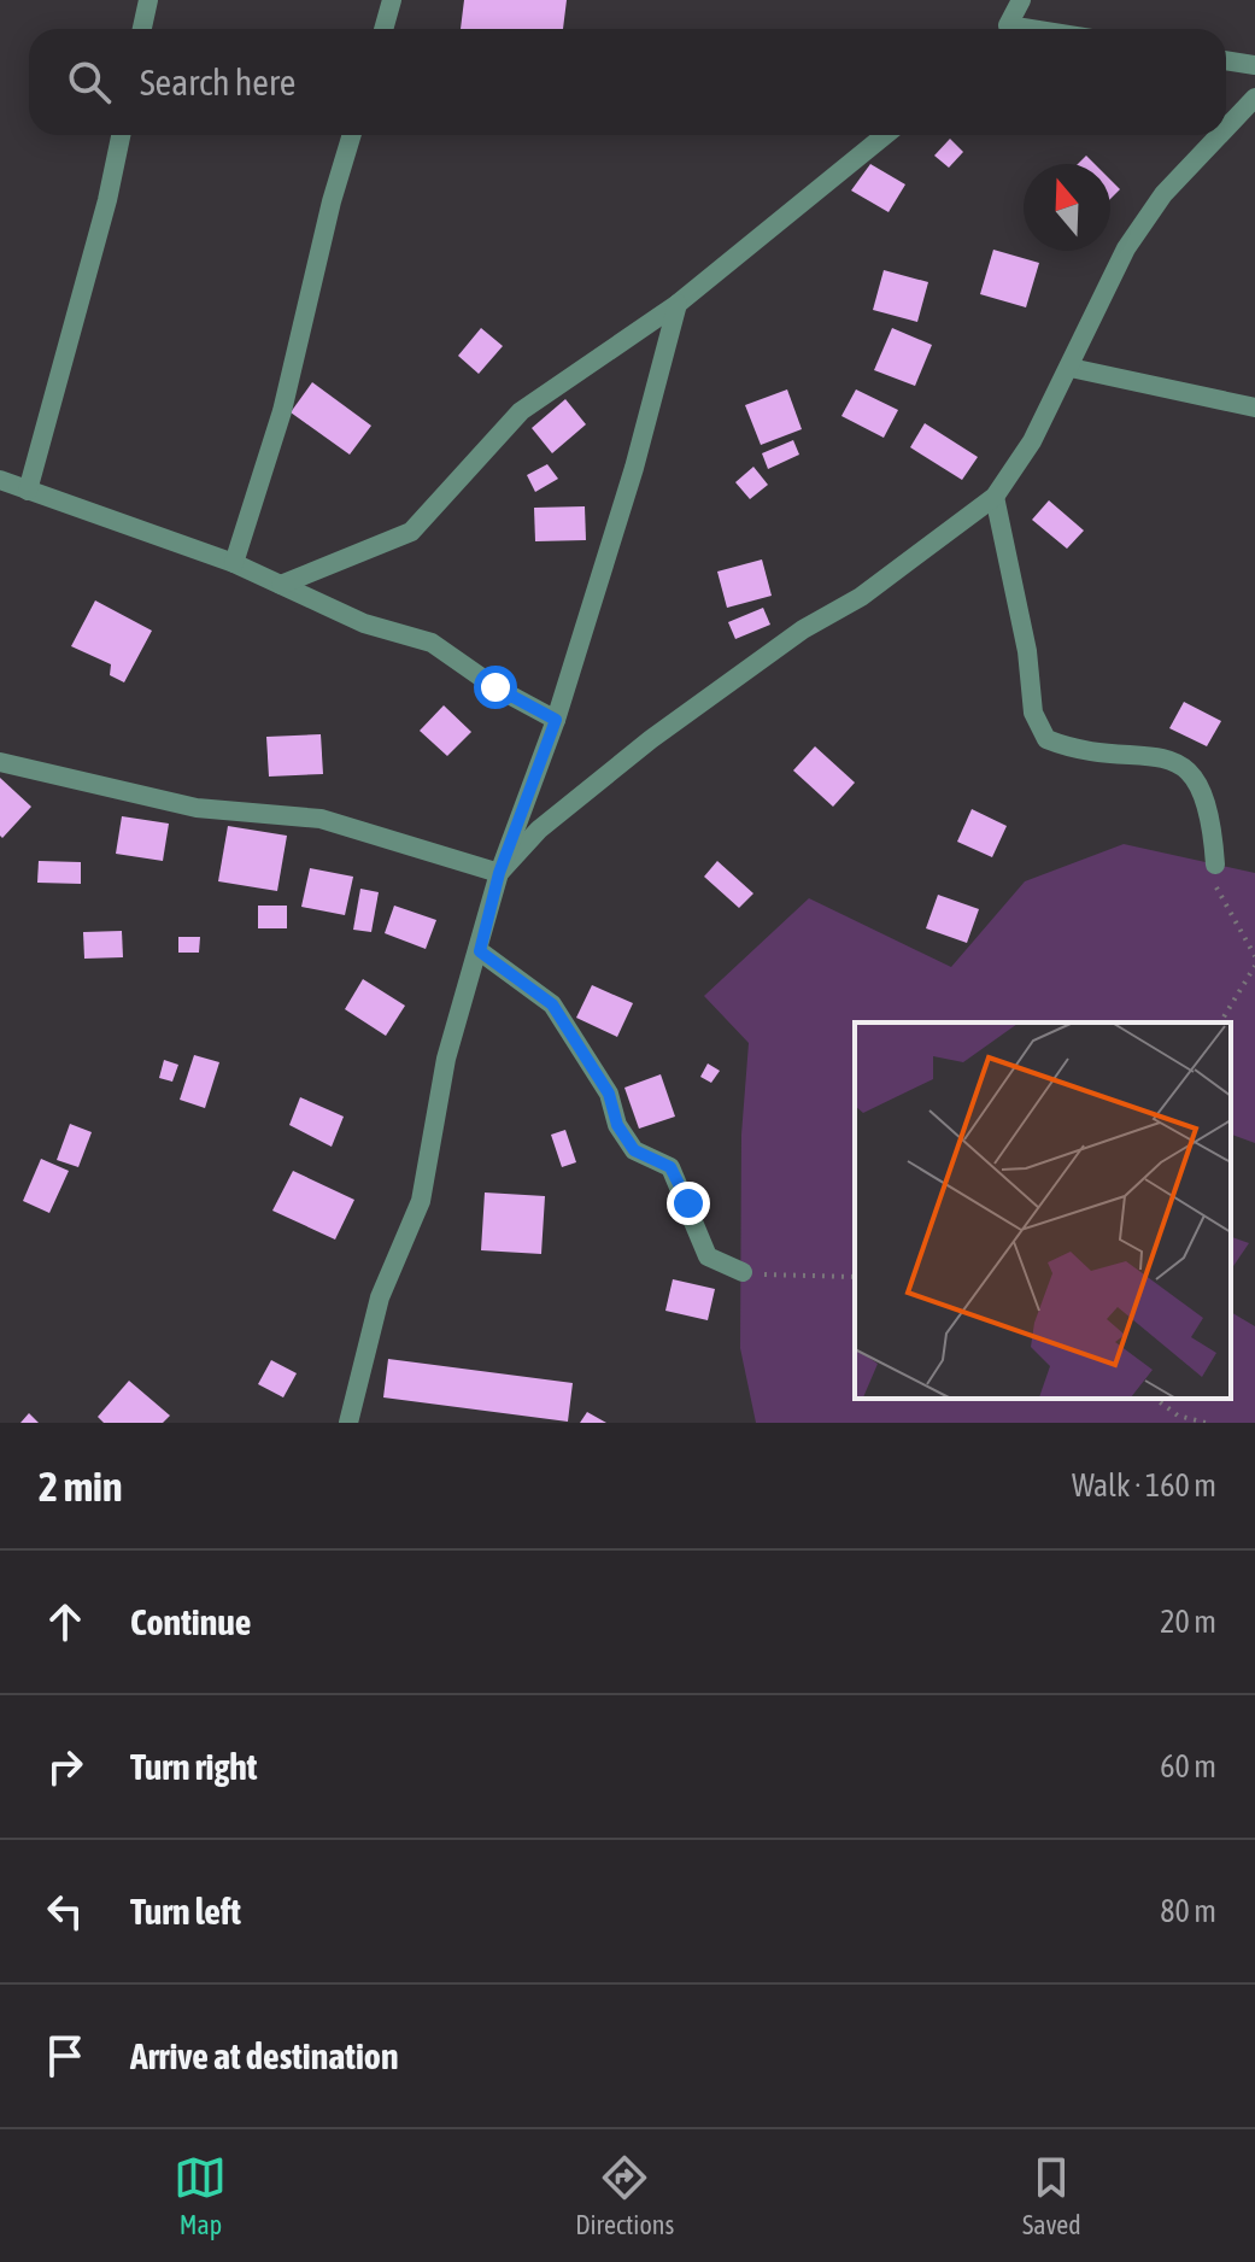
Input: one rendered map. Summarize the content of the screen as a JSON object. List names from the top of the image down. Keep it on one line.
{"north":"top","page":{"search":"Search here","heading":["2 min","Walk · 160 m"],"list":[["Continue","20 m"],["Turn right","60 m"],["Turn left","80 m"],"Arrive at destination"],"nav":["Map","Directions","Saved"]}}
